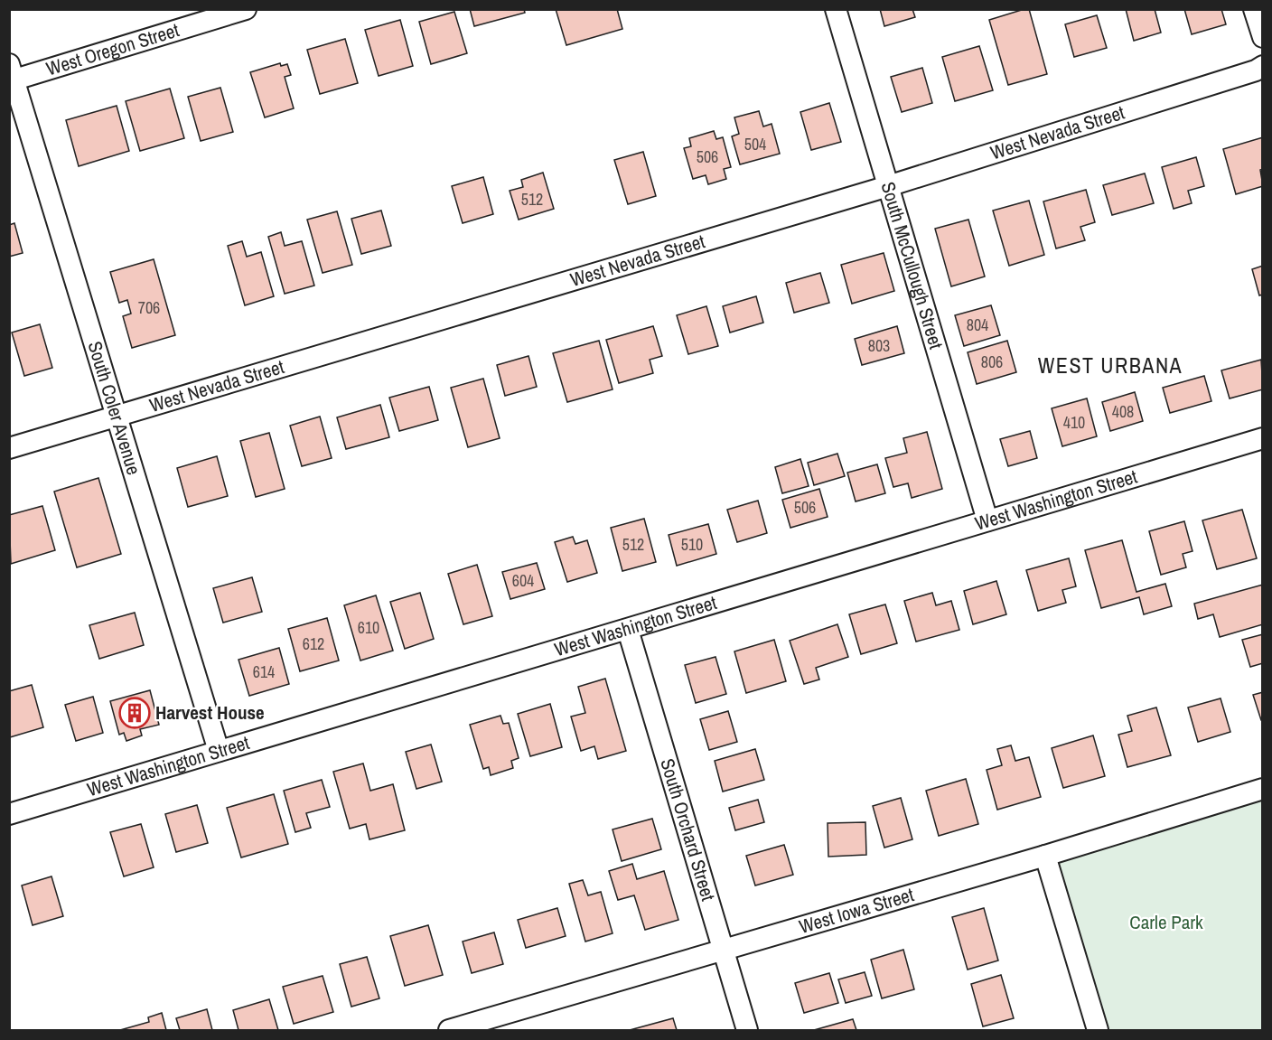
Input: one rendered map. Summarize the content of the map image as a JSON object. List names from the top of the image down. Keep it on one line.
{"streets":{"street":["West Oregon Street","West Nevada Street","South McCullough Street","South Coler Avenue","West Washington Street","South Orchard Street","West Iowa Street"]},"crossings":[["West Oregon Street","South Coler Avenue"],["West Nevada Street","South McCullough Street"],["West Nevada Street","South Coler Avenue"],["South McCullough Street","West Washington Street"],["South Coler Avenue","West Washington Street"],["West Washington Street","South Orchard Street"],["South Orchard Street","West Iowa Street"]],"districts":["WEST URBANA"],"parks":["Carle Park"],"places":{"building":["Harvest House"]},"house_numbers":["504","506","512","706","804","803","806","408","410","506","512","510","604","610","612","614"]}
